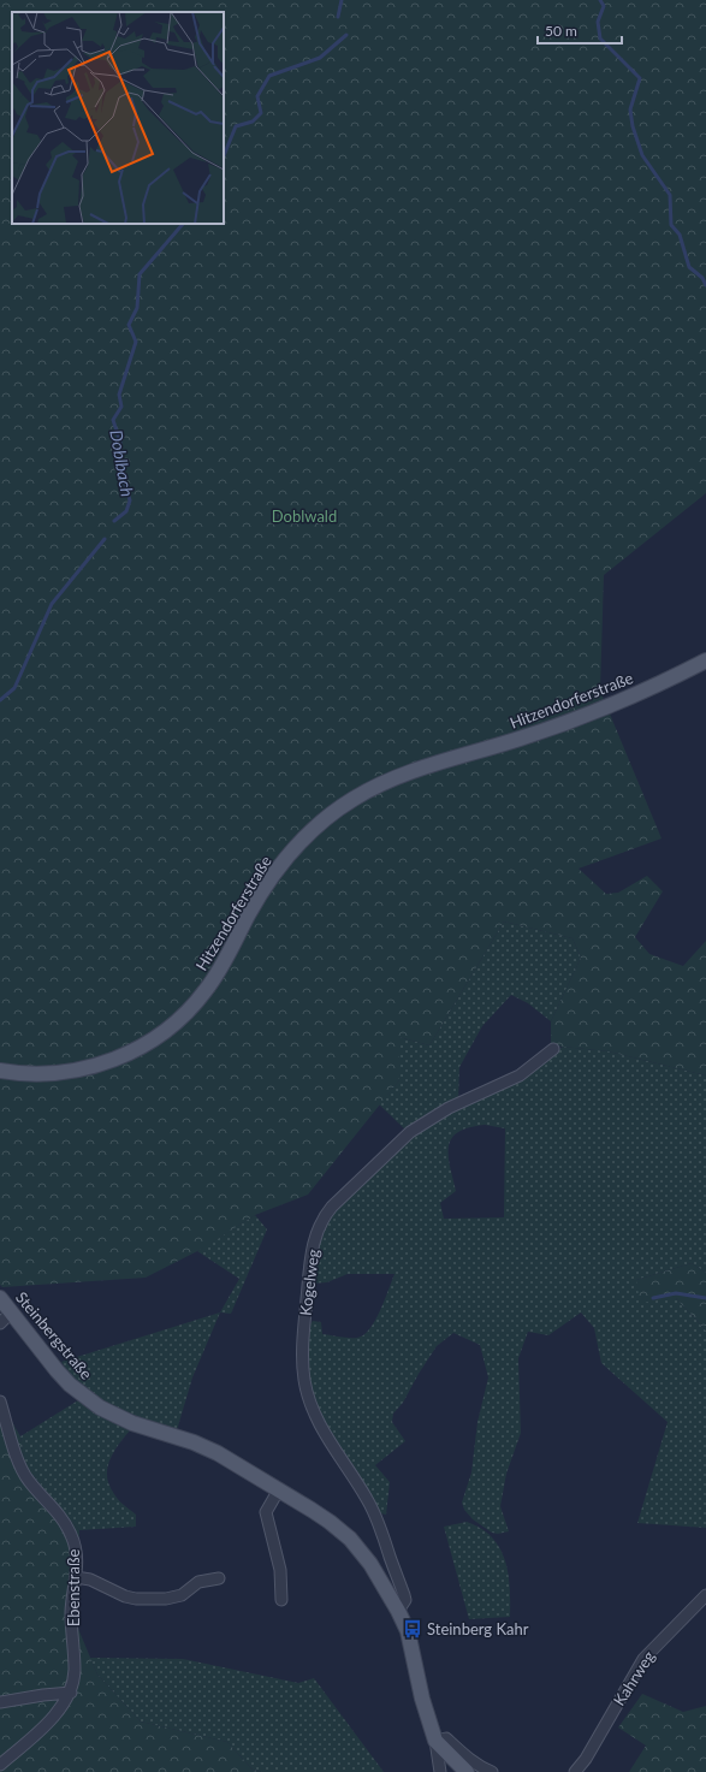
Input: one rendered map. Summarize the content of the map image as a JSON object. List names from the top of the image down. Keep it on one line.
{"streets":{"main road":["Hitzendorferstraße","Steinbergstraße"],"street":["Kogelweg","Ebenstraße","Kahrweg"]},"crossings":[["Kogelweg","Steinbergstraße"]],"water":["Doblbach"],"parks":["Doblwald"],"places":{"bus stop":["Steinberg Kahr"]},"scale_bar":"50 m"}
